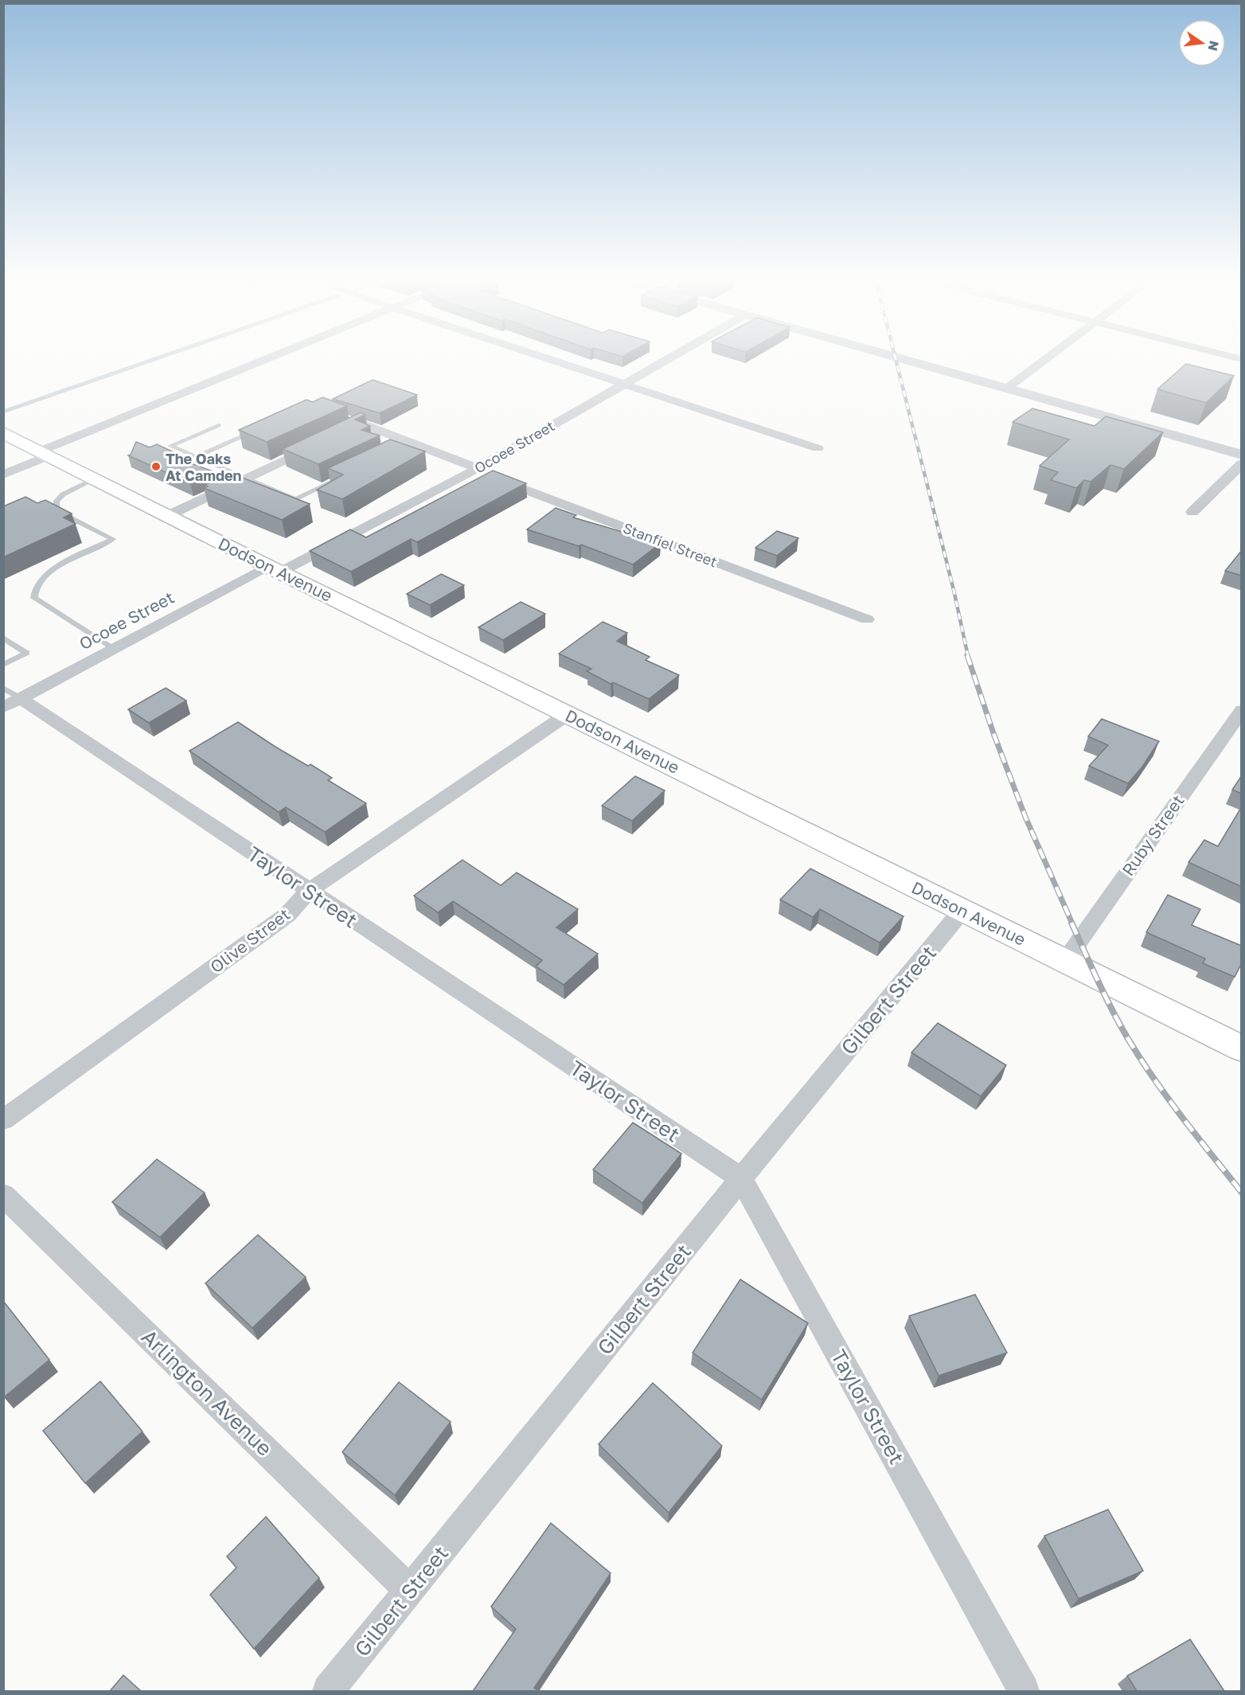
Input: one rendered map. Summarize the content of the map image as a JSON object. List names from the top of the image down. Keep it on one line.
{"streets":{"main road":["Dodson Avenue"],"street":["Ocoee Street","Stanfiel Street","Ruby Street","Taylor Street","Olive Street","Gilbert Street","Arlington Avenue"]},"crossings":[["Ocoee Street","Stanfiel Street"],["Ocoee Street","Dodson Avenue"],["Ocoee Street","Taylor Street"],["Dodson Avenue","Ruby Street"],["Dodson Avenue","Olive Street"],["Dodson Avenue","Gilbert Street"],["Taylor Street","Olive Street"],["Taylor Street","Gilbert Street"],["Gilbert Street","Arlington Avenue"]],"places":["The Oaks At Camden"],"north":"right"}
